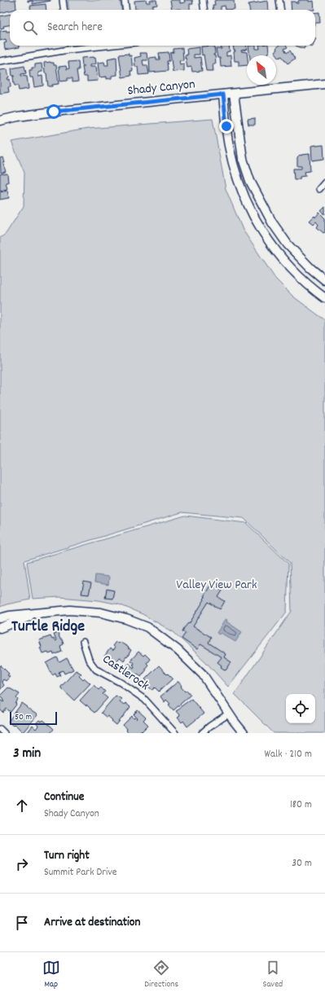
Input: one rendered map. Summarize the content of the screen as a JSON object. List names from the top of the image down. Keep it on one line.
{"streets":{"street":["Shady Canyon","Castlerock"]},"districts":["Turtle Ridge"],"parks":["Valley View Park"],"scale_bar":"50 m","north":"top left","page":{"search":"Search here","scale":"50 m","heading":["3 min","Walk · 210 m"],"list":[["Continue","Shady Canyon","180 m"],["Turn right","Summit Park Drive","30 m"],"Arrive at destination"],"nav":["Map","Directions","Saved"]}}
